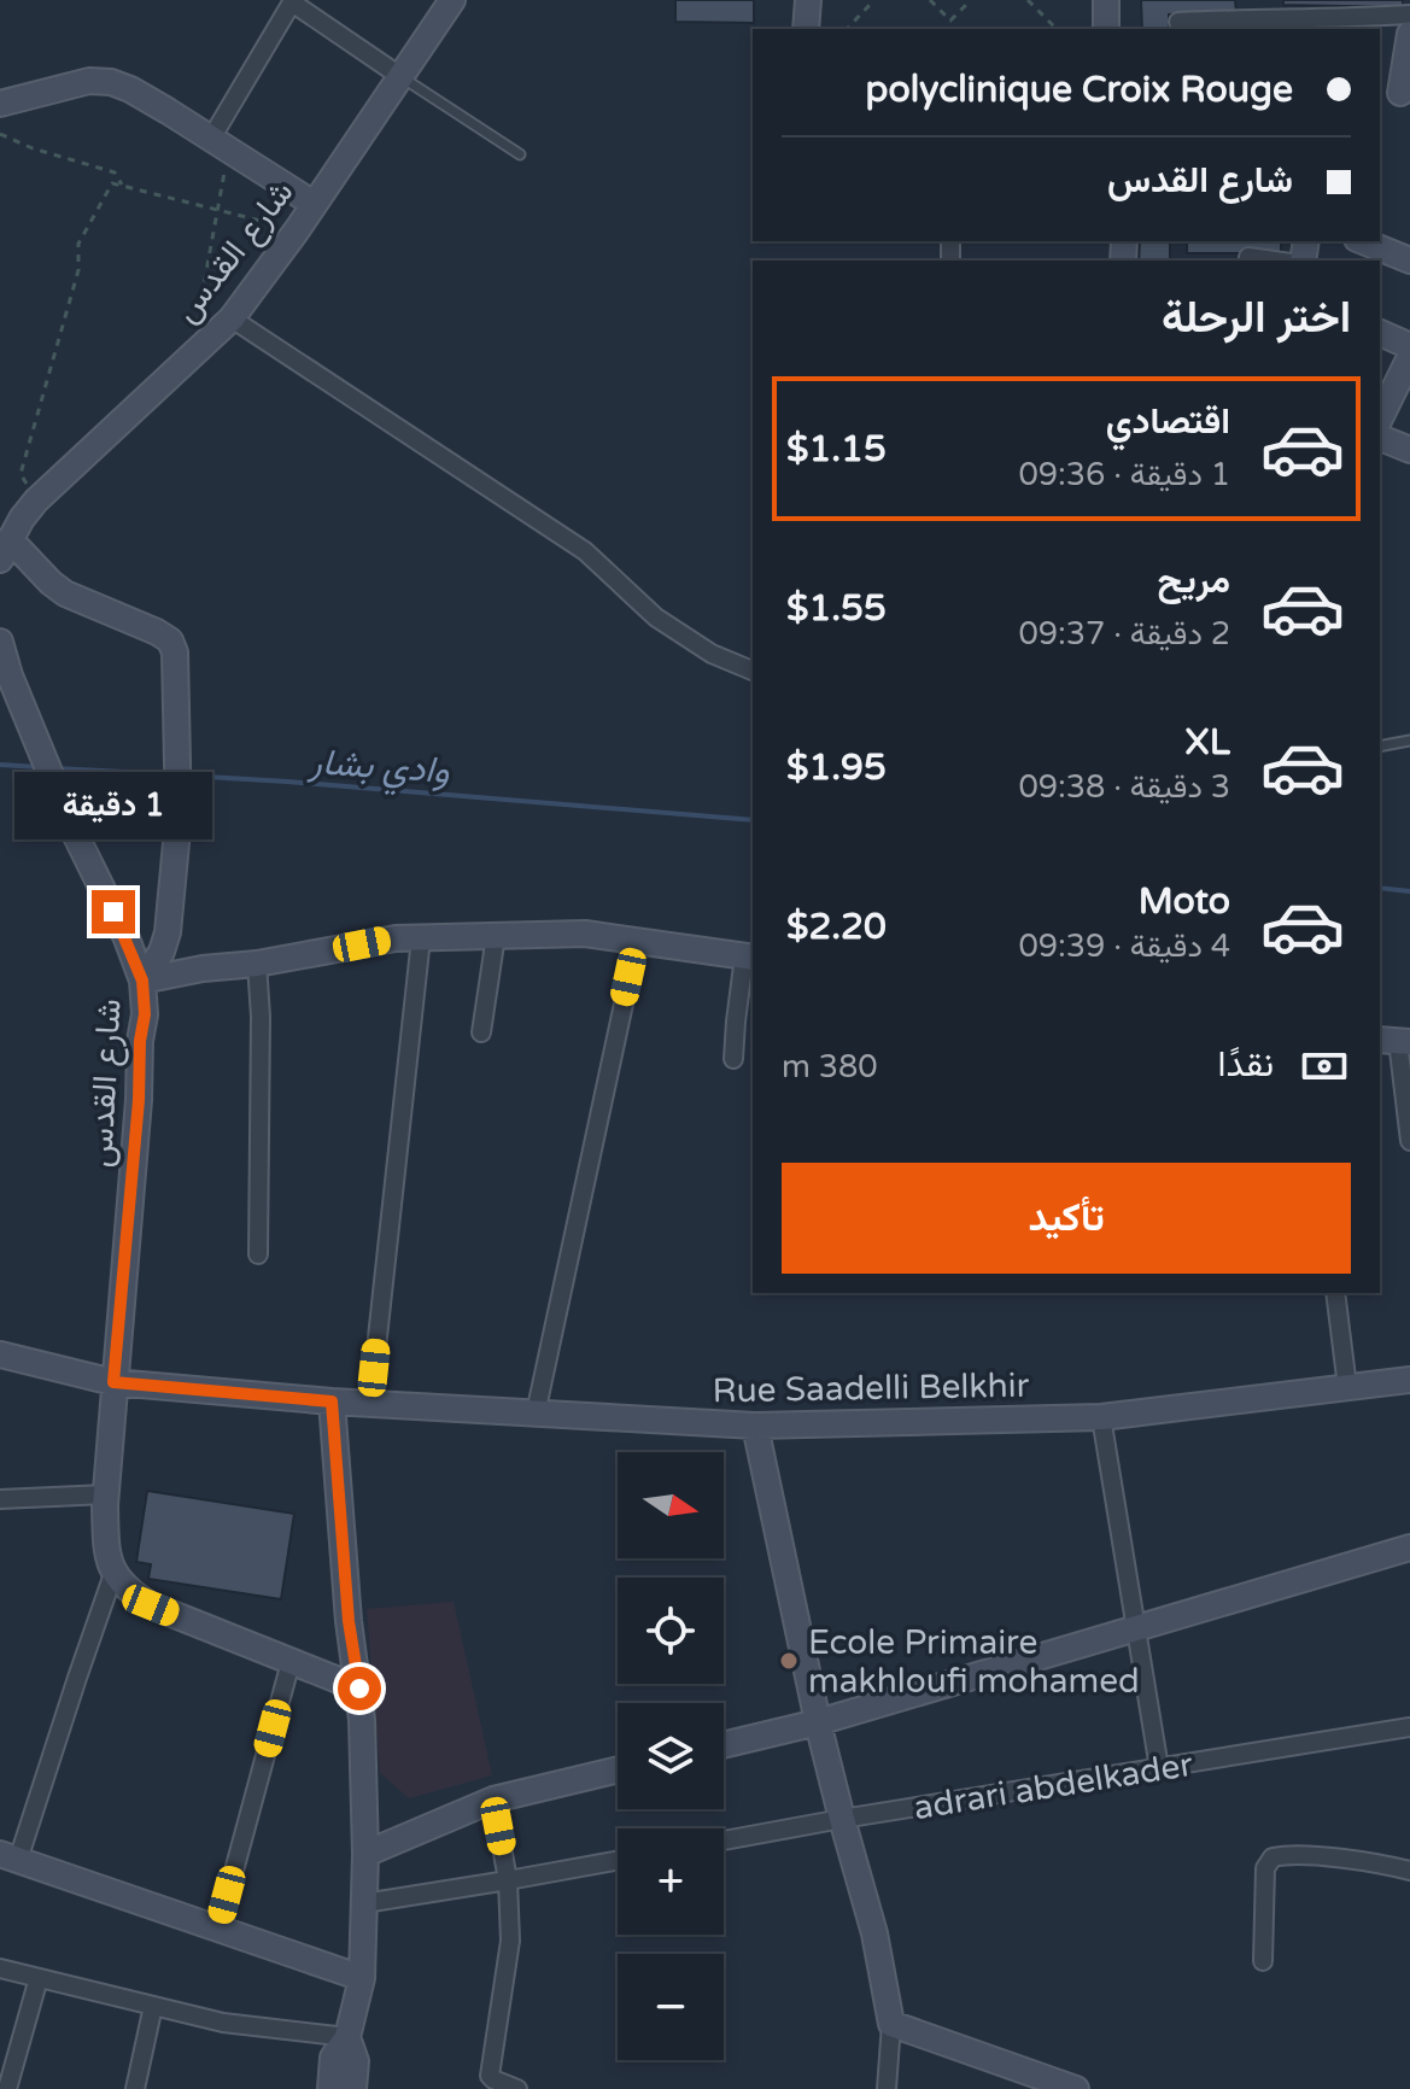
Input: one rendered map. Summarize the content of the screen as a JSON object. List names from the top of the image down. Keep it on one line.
{"streets":{"main road":["شارع القدس","Rue Saadelli Belkhir"],"street":["adrari abdelkader"]},"crossings":[["شارع القدس","Rue Saadelli Belkhir"]],"water":["وادي بشار"],"places":["Ecole Primaire makhloufi mohamed"],"north":"right","page":{"banner":["polyclinique Croix Rouge","شارع القدس"],"heading":"اختر الرحلة","list":[{"name":"اقتصادي","note":"1 دقيقة · 09:36","value":"$1.15"},{"name":"مريح","note":"2 دقيقة · 09:37","value":"$1.55"},{"name":"XL","note":"3 دقيقة · 09:38","value":"$1.95"},{"name":"Moto","note":"4 دقيقة · 09:39","value":"$2.20"}],"bubble":"1 دقيقة","pay":["نقدًا","380 m"],"buttons":"تأكيد","map_buttons":["+","−"]}}
